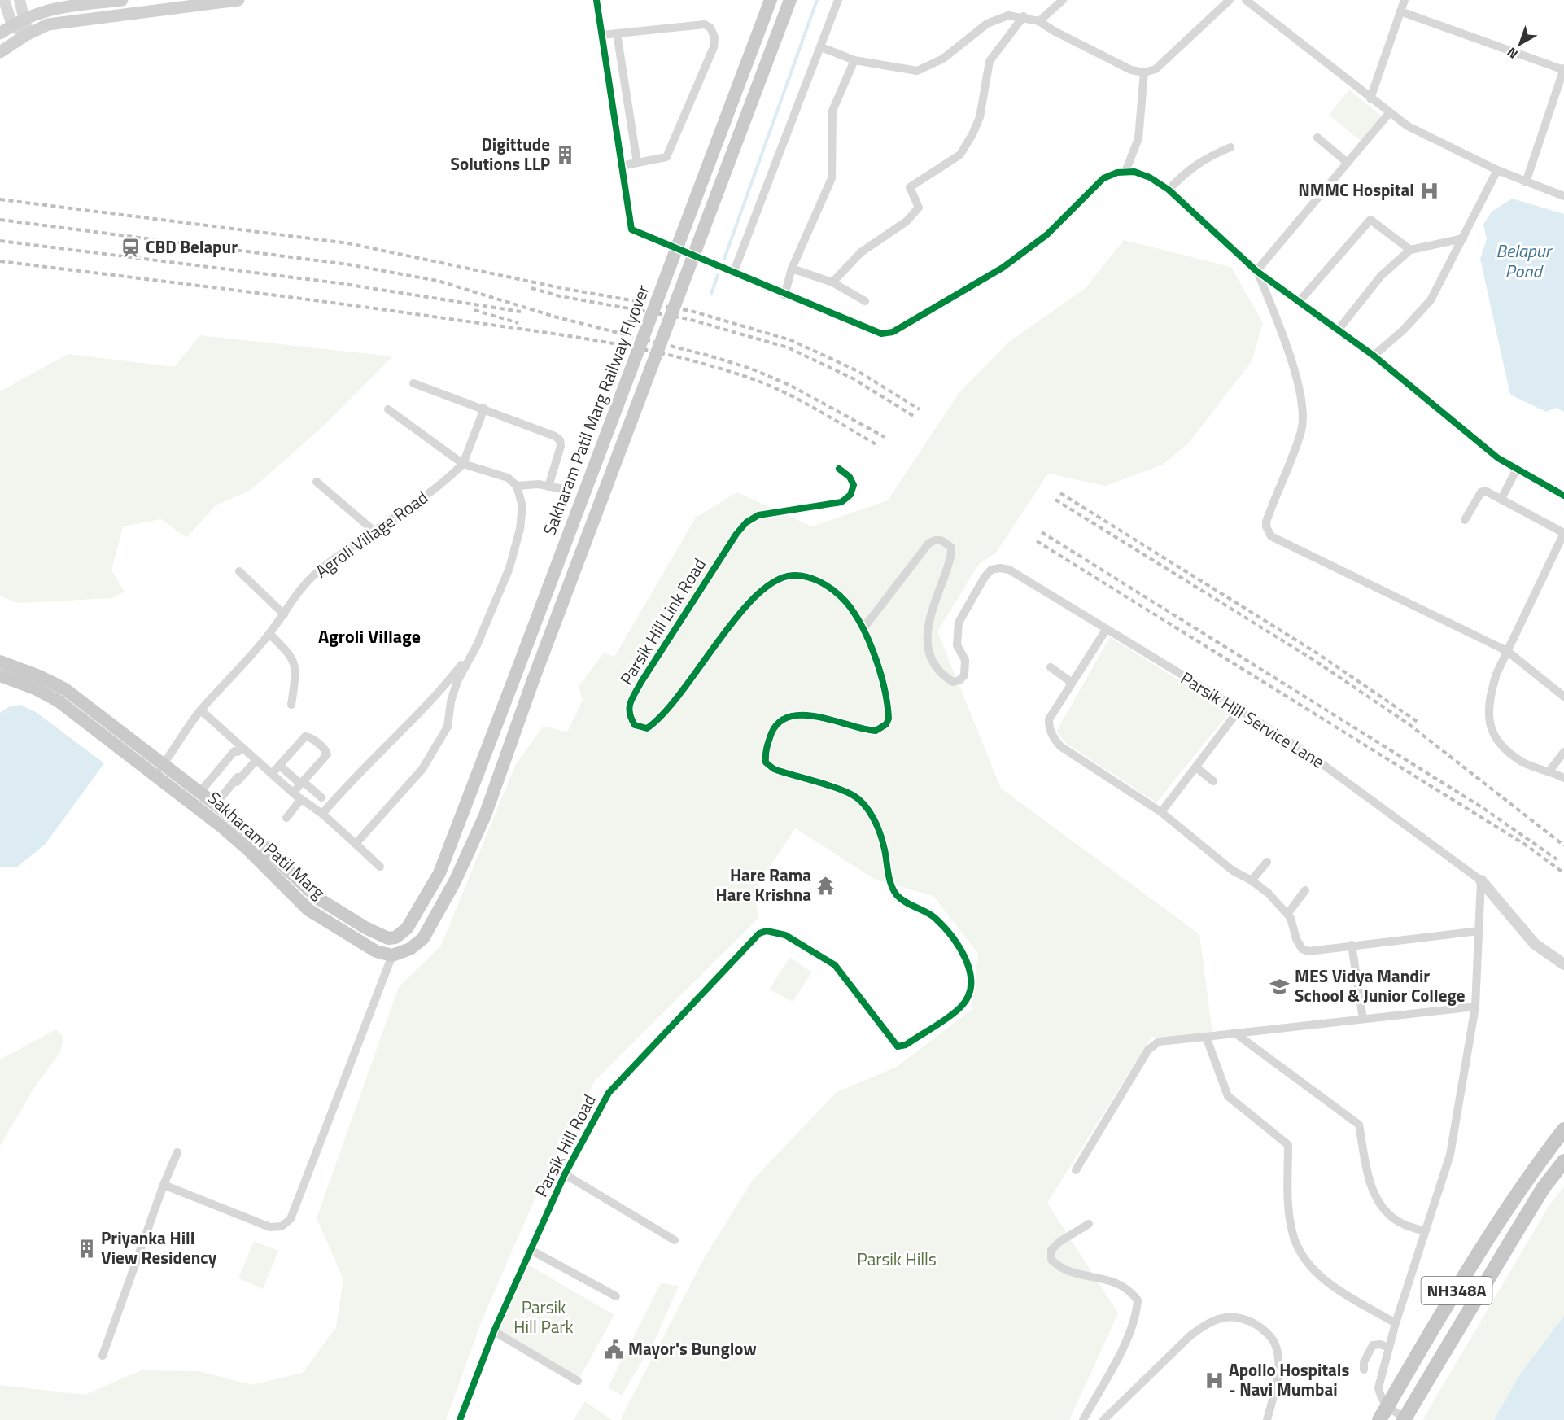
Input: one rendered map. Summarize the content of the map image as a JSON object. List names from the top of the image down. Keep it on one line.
{"streets":{"highway":["NH348A"],"main road":["Sakharam Patil Marg Railway Flyover","Sakharam Patil Marg"],"street":["Agroli Village Road","Parsik Hill Link Road","Parsik Hill Service Lane","Parsik Hill Road"]},"crossings":[["Sakharam Patil Marg Railway Flyover","Sakharam Patil Marg"],["Agroli Village Road","Sakharam Patil Marg"],["Parsik Hill Link Road","Parsik Hill Service Lane"],["Parsik Hill Link Road","Parsik Hill Road"]],"districts":["Agroli Village"],"water":["Belapur Pond"],"parks":["Parsik Hills","Parsik Hill Park"],"places":{"building":["Digittude Solutions LLP","Priyanka Hill View Residency"],"hospital":["NMMC Hospital","Apollo Hospitals - Navi Mumbai"],"station":["CBD Belapur"],"temple":["Hare Rama Hare Krishna"],"school or university":["MES Vidya Mandir School & Junior College"],"public building":["Mayor's Bunglow"]},"north":"bottom left"}
